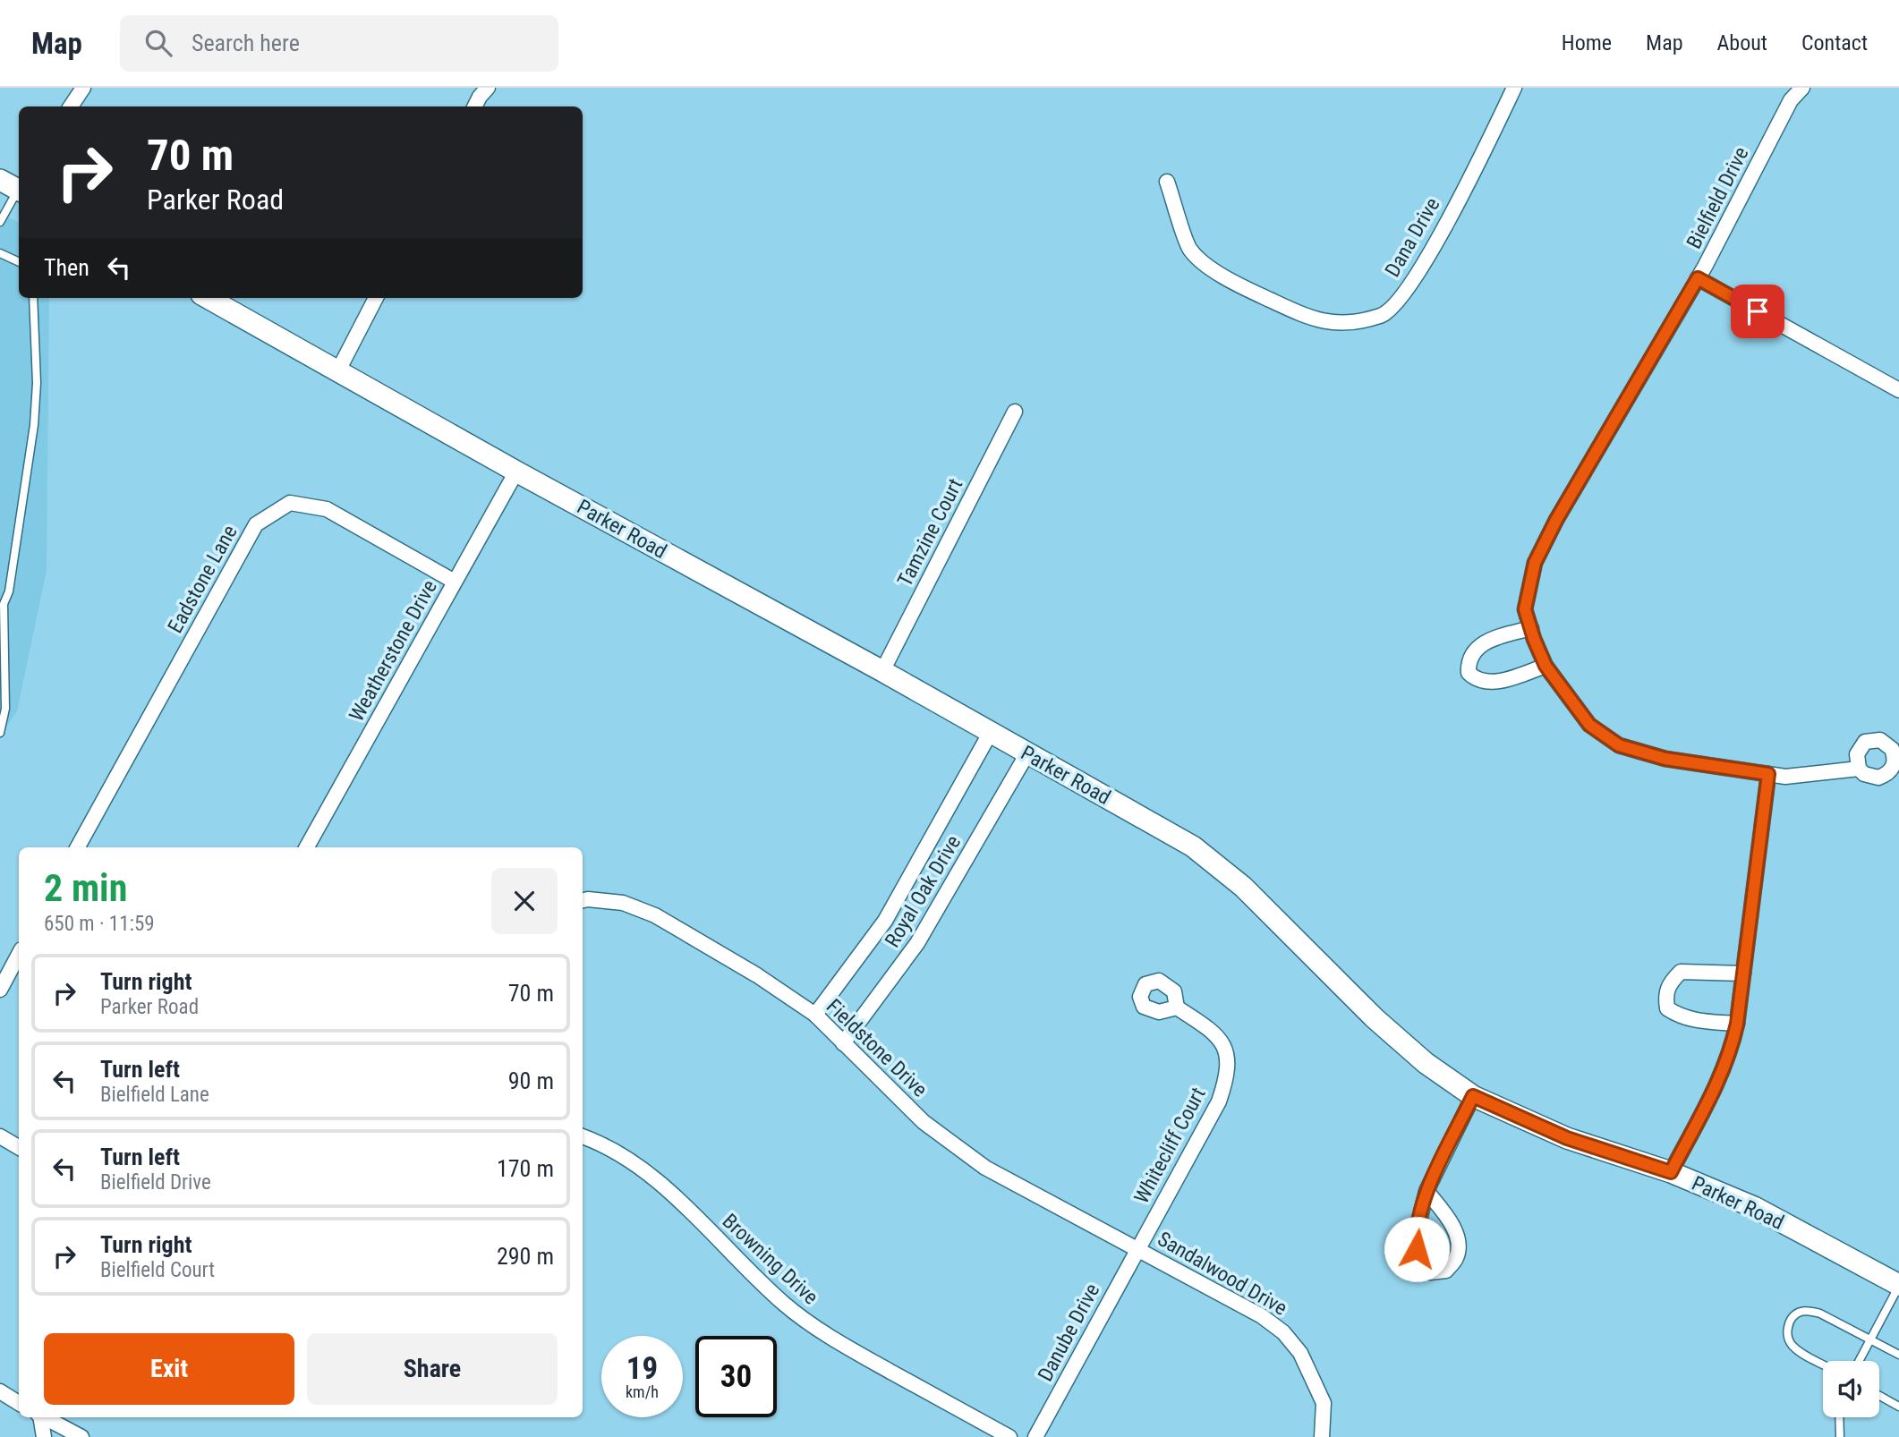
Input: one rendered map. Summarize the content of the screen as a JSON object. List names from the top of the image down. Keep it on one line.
{"streets":{"main road":["Parker Road"],"street":["Bielfield Drive","Dana Drive","Tamzine Court","Eadstone Lane","Weatherstone Drive","Royal Oak Drive","Fieldstone Drive","Whitecliff Court","Browning Drive","Sandalwood Drive","Danube Drive"]},"crossings":[["Parker Road","Tamzine Court"],["Parker Road","Weatherstone Drive"],["Parker Road","Royal Oak Drive"],["Eadstone Lane","Weatherstone Drive"],["Royal Oak Drive","Fieldstone Drive"],["Fieldstone Drive","Whitecliff Court"],["Fieldstone Drive","Sandalwood Drive"],["Fieldstone Drive","Danube Drive"],["Whitecliff Court","Sandalwood Drive"],["Whitecliff Court","Danube Drive"],["Sandalwood Drive","Danube Drive"]],"page":{"header":"Map","search":"Search here","nav":["Home","Map","About","Contact"],"turn":["70 m","Parker Road"],"then":"Then","heading":["2 min","650 m · 11:59"],"list":[{"name":"Turn right","note":"Parker Road","value":"70 m"},{"name":"Turn left","note":"Bielfield Lane","value":"90 m"},{"name":"Turn left","note":"Bielfield Drive","value":"170 m"},{"name":"Turn right","note":"Bielfield Court","value":"290 m"}],"buttons":["Exit","Share"],"speed":"19 km/h","limit":"30"}}
